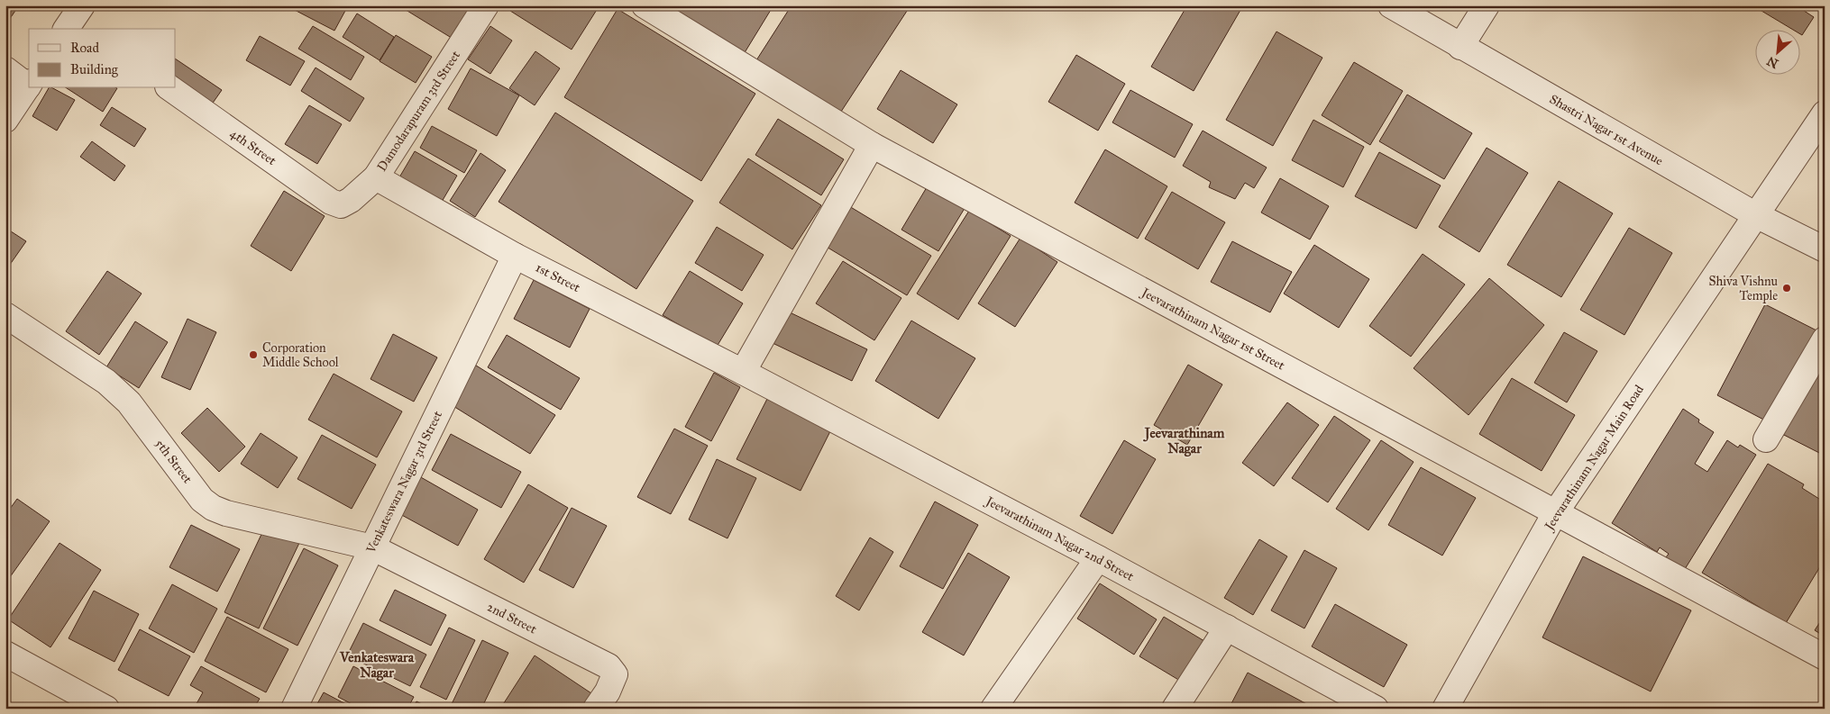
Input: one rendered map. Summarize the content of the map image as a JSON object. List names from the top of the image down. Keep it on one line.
{"streets":{"street":["Damodarapuram 3rd Street","Shastri Nagar 1st Avenue","4th Street","1st Street","Jeevarathinam Nagar 1st Street","Jeevarathinam Nagar Main Road","5th Street","Venkateswara Nagar 3rd Street","Jeevarathinam Nagar 2nd Street","2nd Street"]},"crossings":[["Damodarapuram 3rd Street","4th Street"],["Damodarapuram 3rd Street","1st Street"],["Shastri Nagar 1st Avenue","Jeevarathinam Nagar Main Road"],["1st Street","Venkateswara Nagar 3rd Street"],["1st Street","Jeevarathinam Nagar 2nd Street"],["Jeevarathinam Nagar 1st Street","Jeevarathinam Nagar Main Road"],["5th Street","Venkateswara Nagar 3rd Street"],["5th Street","2nd Street"],["Venkateswara Nagar 3rd Street","2nd Street"]],"districts":["Jeevarathinam Nagar","Venkateswara Nagar"],"places":["Shiva Vishnu Temple","Corporation Middle School"],"legend":["Road","Building"],"north":"bottom left"}
